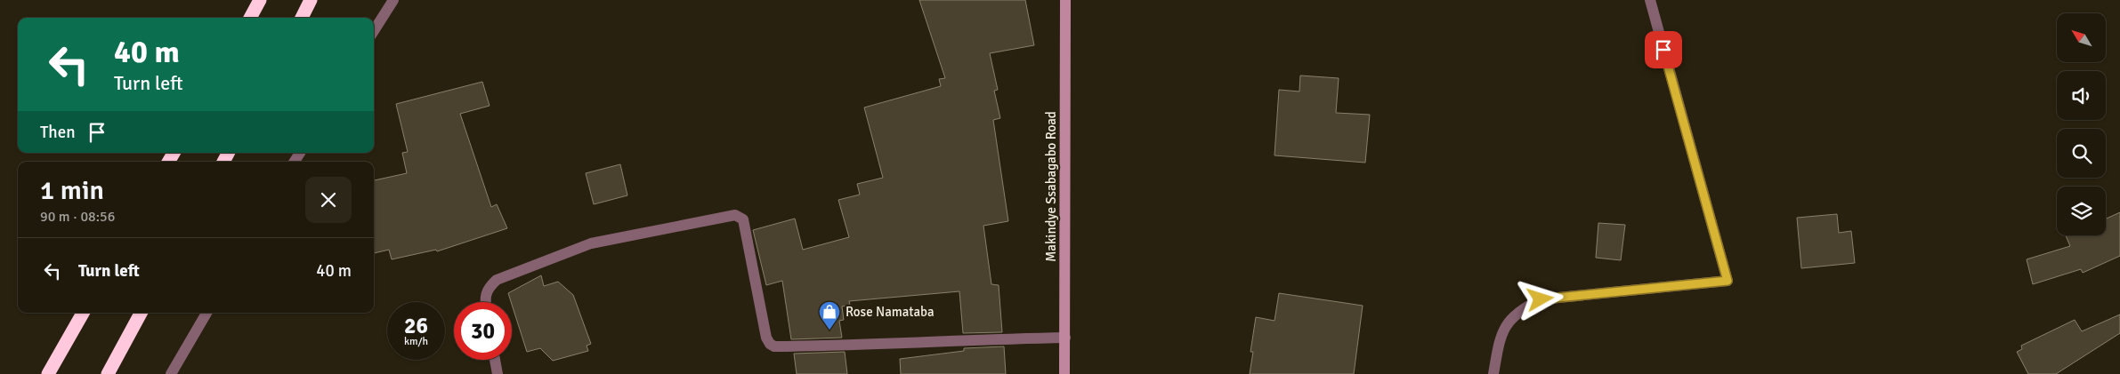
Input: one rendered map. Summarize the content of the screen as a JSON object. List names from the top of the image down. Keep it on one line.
{"streets":{"street":["Makindye Ssabagabo Road"]},"places":{"shop":["Rose Namataba"]},"north":"top left","page":{"turn":["40 m","Turn left"],"then":"Then","heading":["1 min","90 m · 08:56"],"list":[{"name":"Turn left","value":"40 m"}],"speed":"26 km/h","limit":"30"}}
